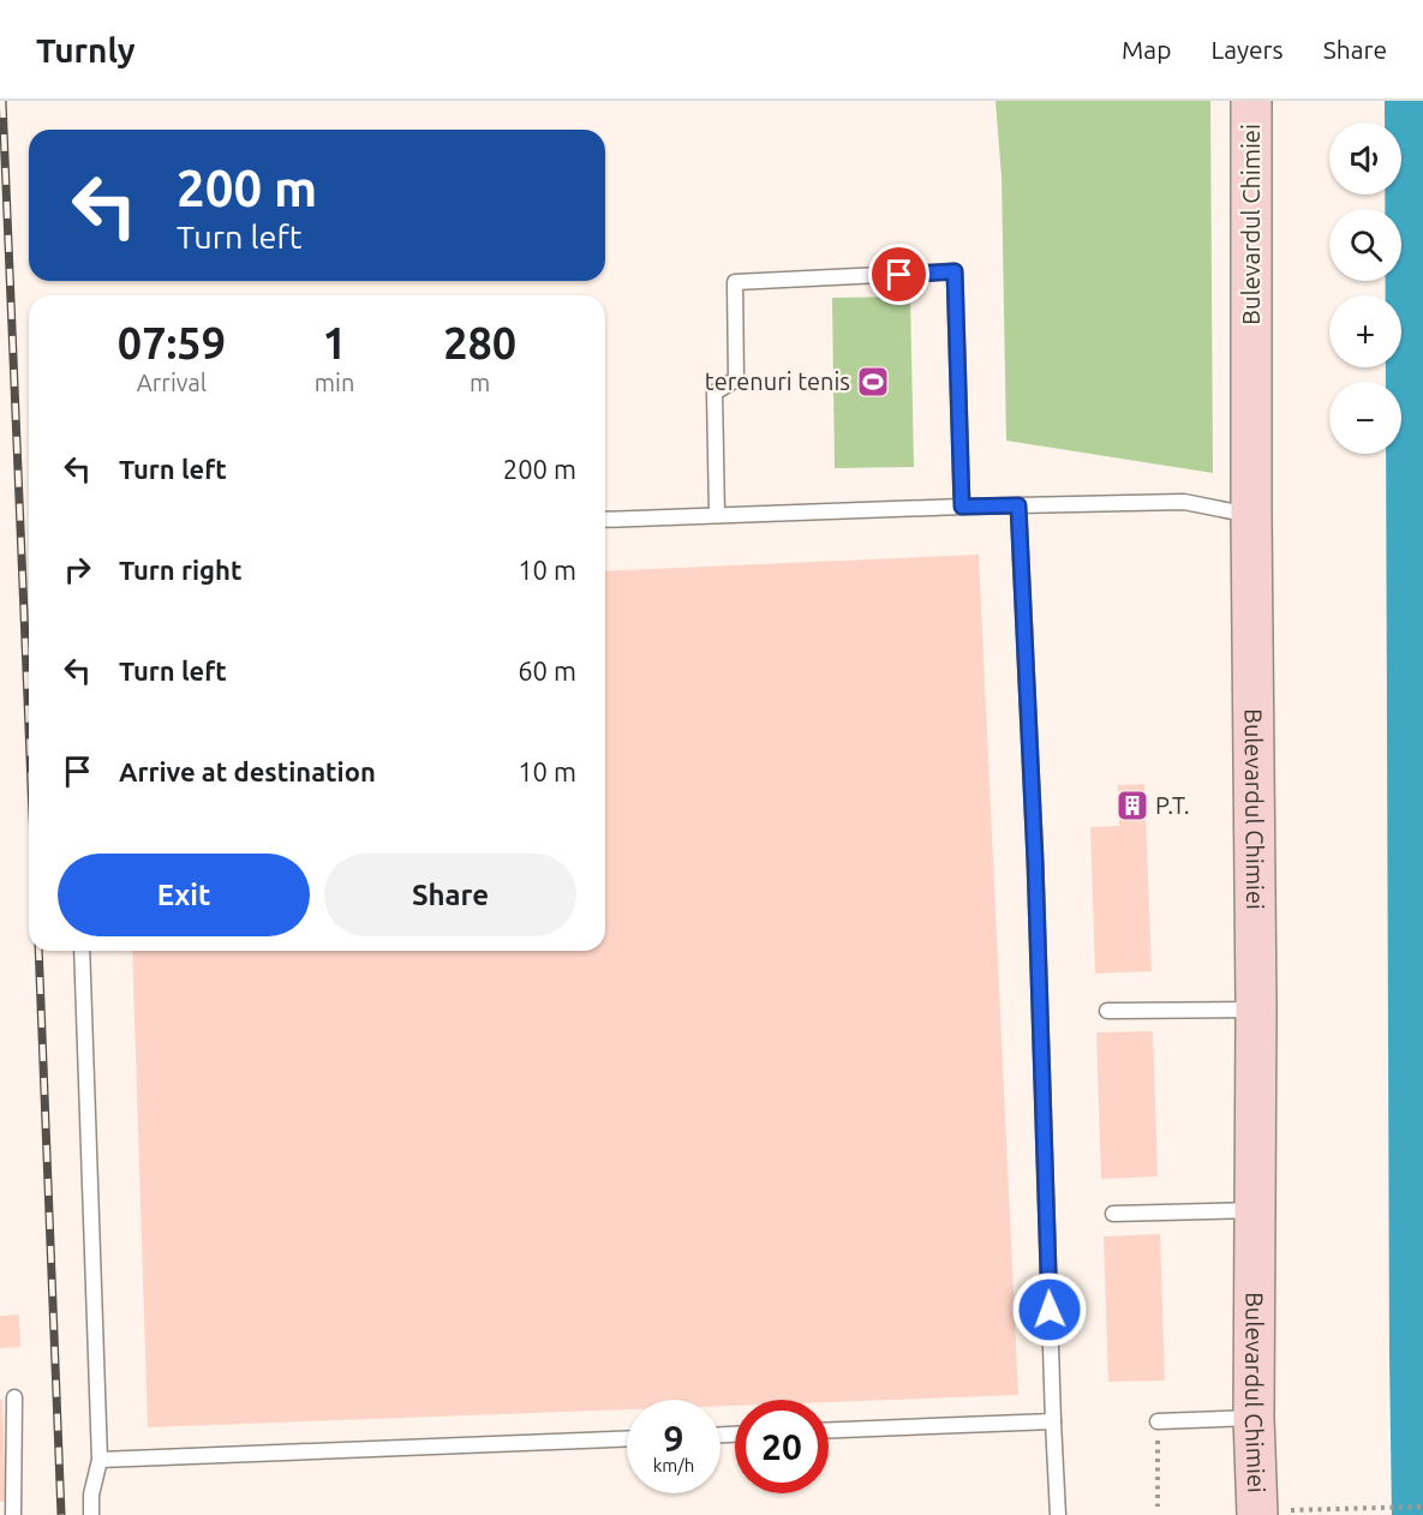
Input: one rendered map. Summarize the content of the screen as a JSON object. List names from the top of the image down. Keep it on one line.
{"streets":{"main road":["Bulevardul Chimiei"]},"places":{"sports":["terenuri tenis"],"building":["P.T."]},"page":{"header":"Turnly","nav":["Map","Layers","Share"],"map_buttons":["+","−"],"turn":["200 m","Turn left"],"eta":["07:59","Arrival","1","min","280","m"],"list":[{"name":"Turn left","value":"200 m"},{"name":"Turn right","value":"10 m"},{"name":"Turn left","value":"60 m"},{"name":"Arrive at destination","value":"10 m"}],"buttons":["Exit","Share"],"speed":"9 km/h","limit":"20"}}
